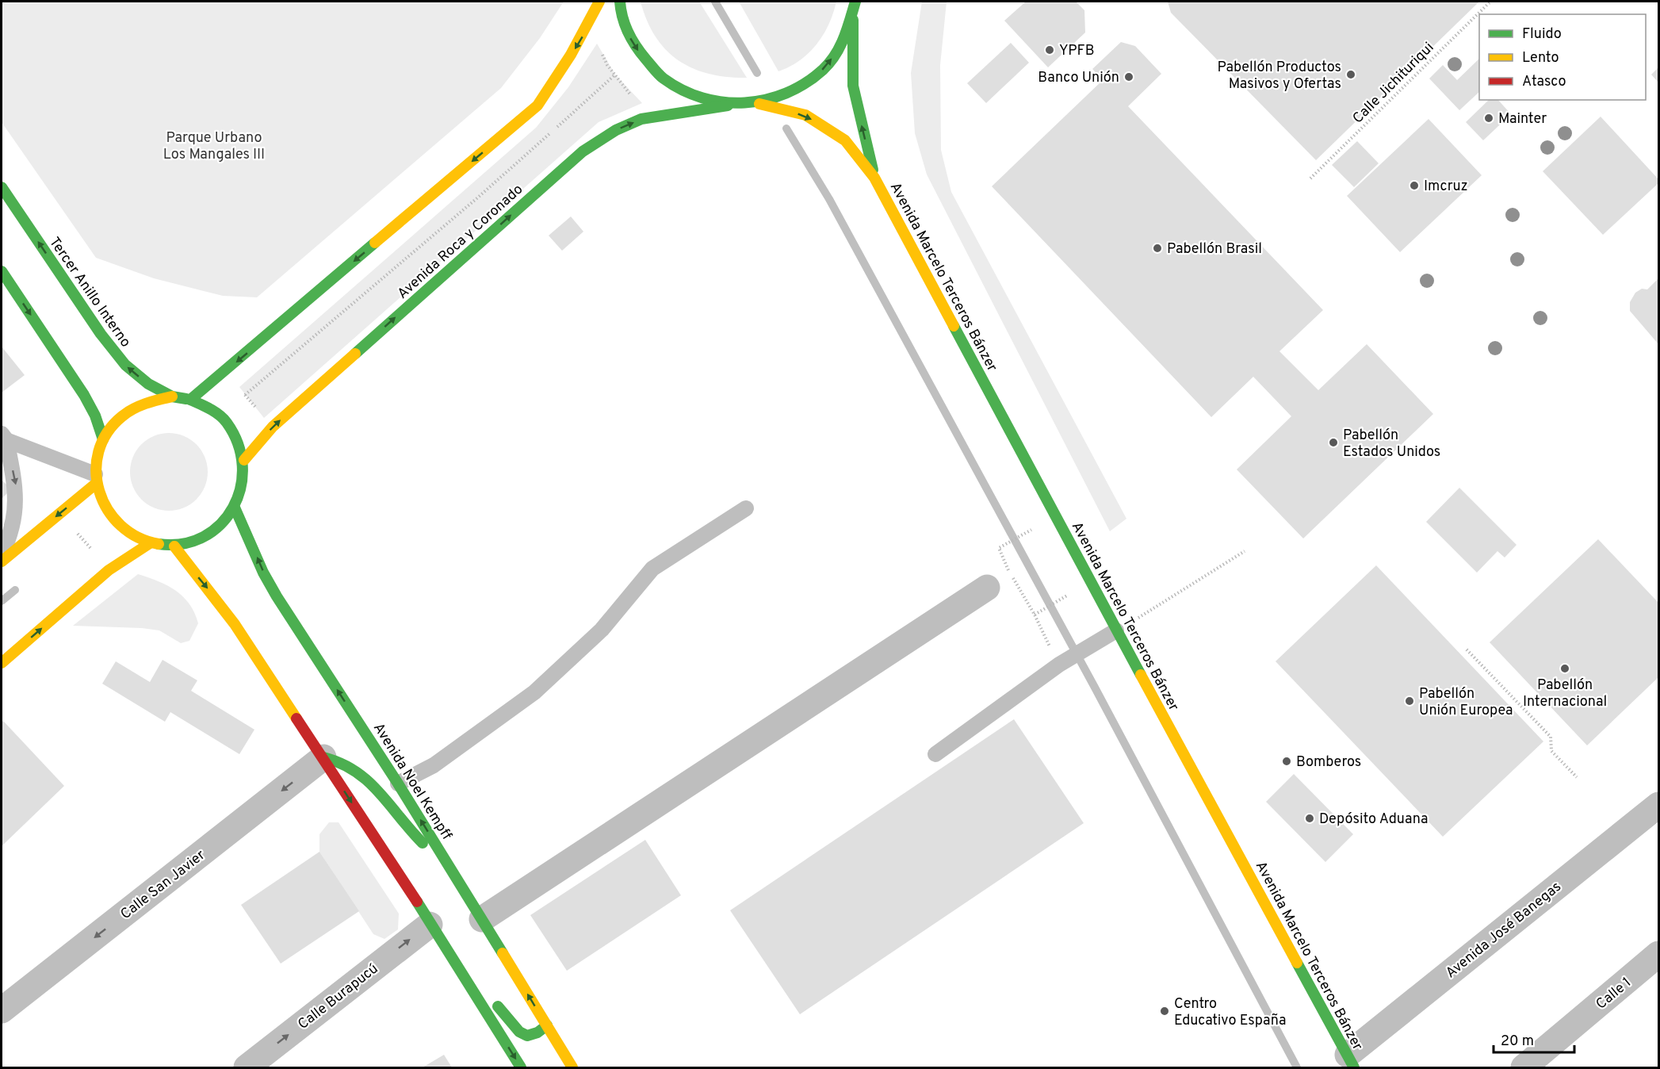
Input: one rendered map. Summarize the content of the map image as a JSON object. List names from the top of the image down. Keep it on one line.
{"streets":{"main road":["Avenida Roca y Coronado","Avenida Marcelo Terceros Bánzer","Tercer Anillo Interno","Avenida Noel Kempff"],"street":["Calle San Javier","Avenida José Banegas","Calle 1","Calle Burapucú"],"path":["Calle Jichituriqui"]},"crossings":[["Avenida Roca y Coronado","Tercer Anillo Interno"],["Avenida Roca y Coronado","Avenida Noel Kempff"],["Avenida Marcelo Terceros Bánzer","Avenida José Banegas"],["Tercer Anillo Interno","Avenida Noel Kempff"]],"one_way":["Calle San Javier","Calle Burapucú"],"parks":["Parque Urbano Los Mangales III"],"places":["YPFB","Pabellón Productos Masivos y Ofertas","Banco Unión","Mainter","Imcruz","Pabellón Brasil","Pabellón Estados Unidos","Pabellón Internacional","Pabellón Unión Europea","Bomberos","Depósito Aduana","Centro Educativo España"],"legend":["Fluido","Lento","Atasco"],"scale_bar":"20 m"}
